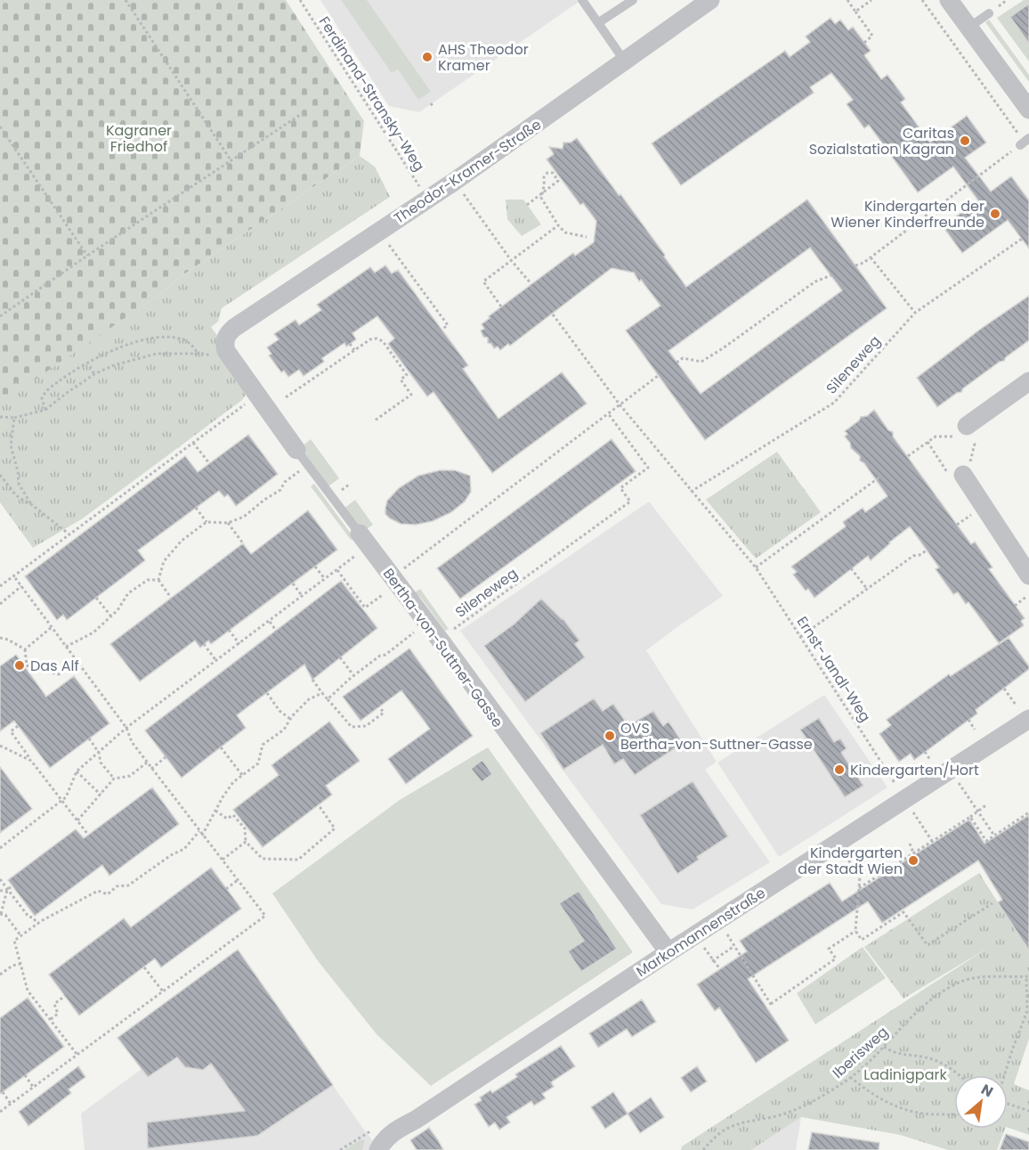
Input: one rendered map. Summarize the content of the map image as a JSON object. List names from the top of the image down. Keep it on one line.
{"streets":{"street":["Theodor-Kramer-Straße","Bertha-von-Suttner-Gasse","Markomannenstraße"],"path":["Ferdinand-Stransky-Weg","Sileneweg","Ernst-Jandl-Weg","Iberisweg"]},"crossings":[["Ferdinand-Stransky-Weg","Theodor-Kramer-Straße"],["Theodor-Kramer-Straße","Bertha-von-Suttner-Gasse"],["Sileneweg","Bertha-von-Suttner-Gasse"],["Sileneweg","Ernst-Jandl-Weg"],["Bertha-von-Suttner-Gasse","Markomannenstraße"]],"parks":["Kagraner Friedhof","Ladinigpark"],"places":["AHS Theodor Kramer","Caritas Sozialstation Kagran","Kindergarten der Wiener Kinderfreunde","Das Alf","OVS Bertha-von-Suttner-Gasse","Kindergarten/Hort","Kindergarten der Stadt Wien"],"north":"top right"}
